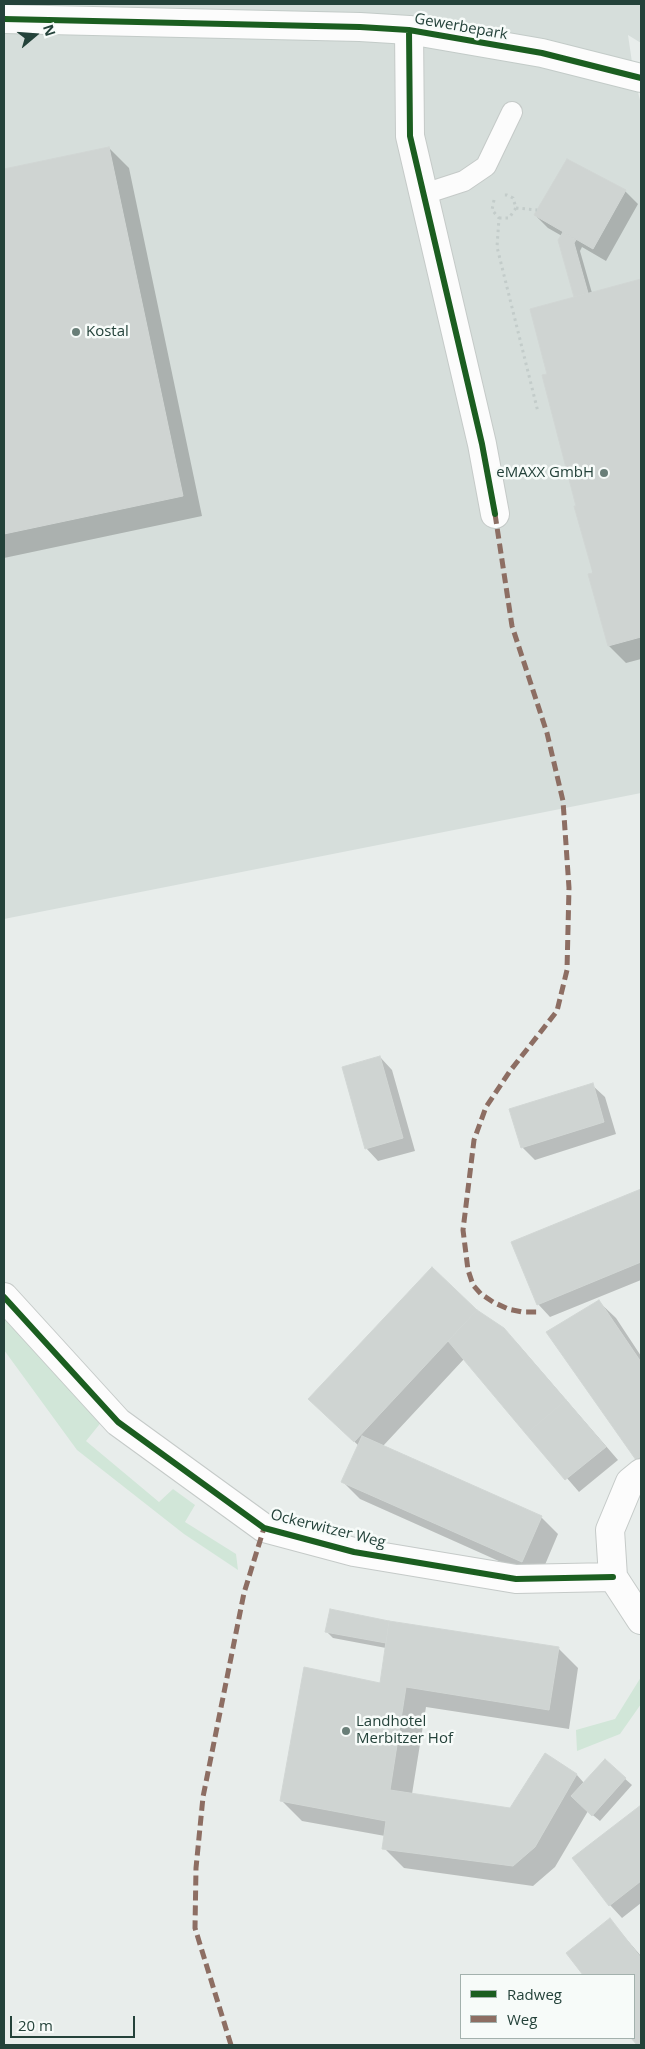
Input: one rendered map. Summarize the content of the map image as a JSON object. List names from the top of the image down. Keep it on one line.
{"streets":{"street":["Gewerbepark","Ockerwitzer Weg"]},"places":["Kostal","eMAXX GmbH","Landhotel Merbitzer Hof"],"legend":["Radweg","Weg"],"scale_bar":"20 m","north":"right"}
